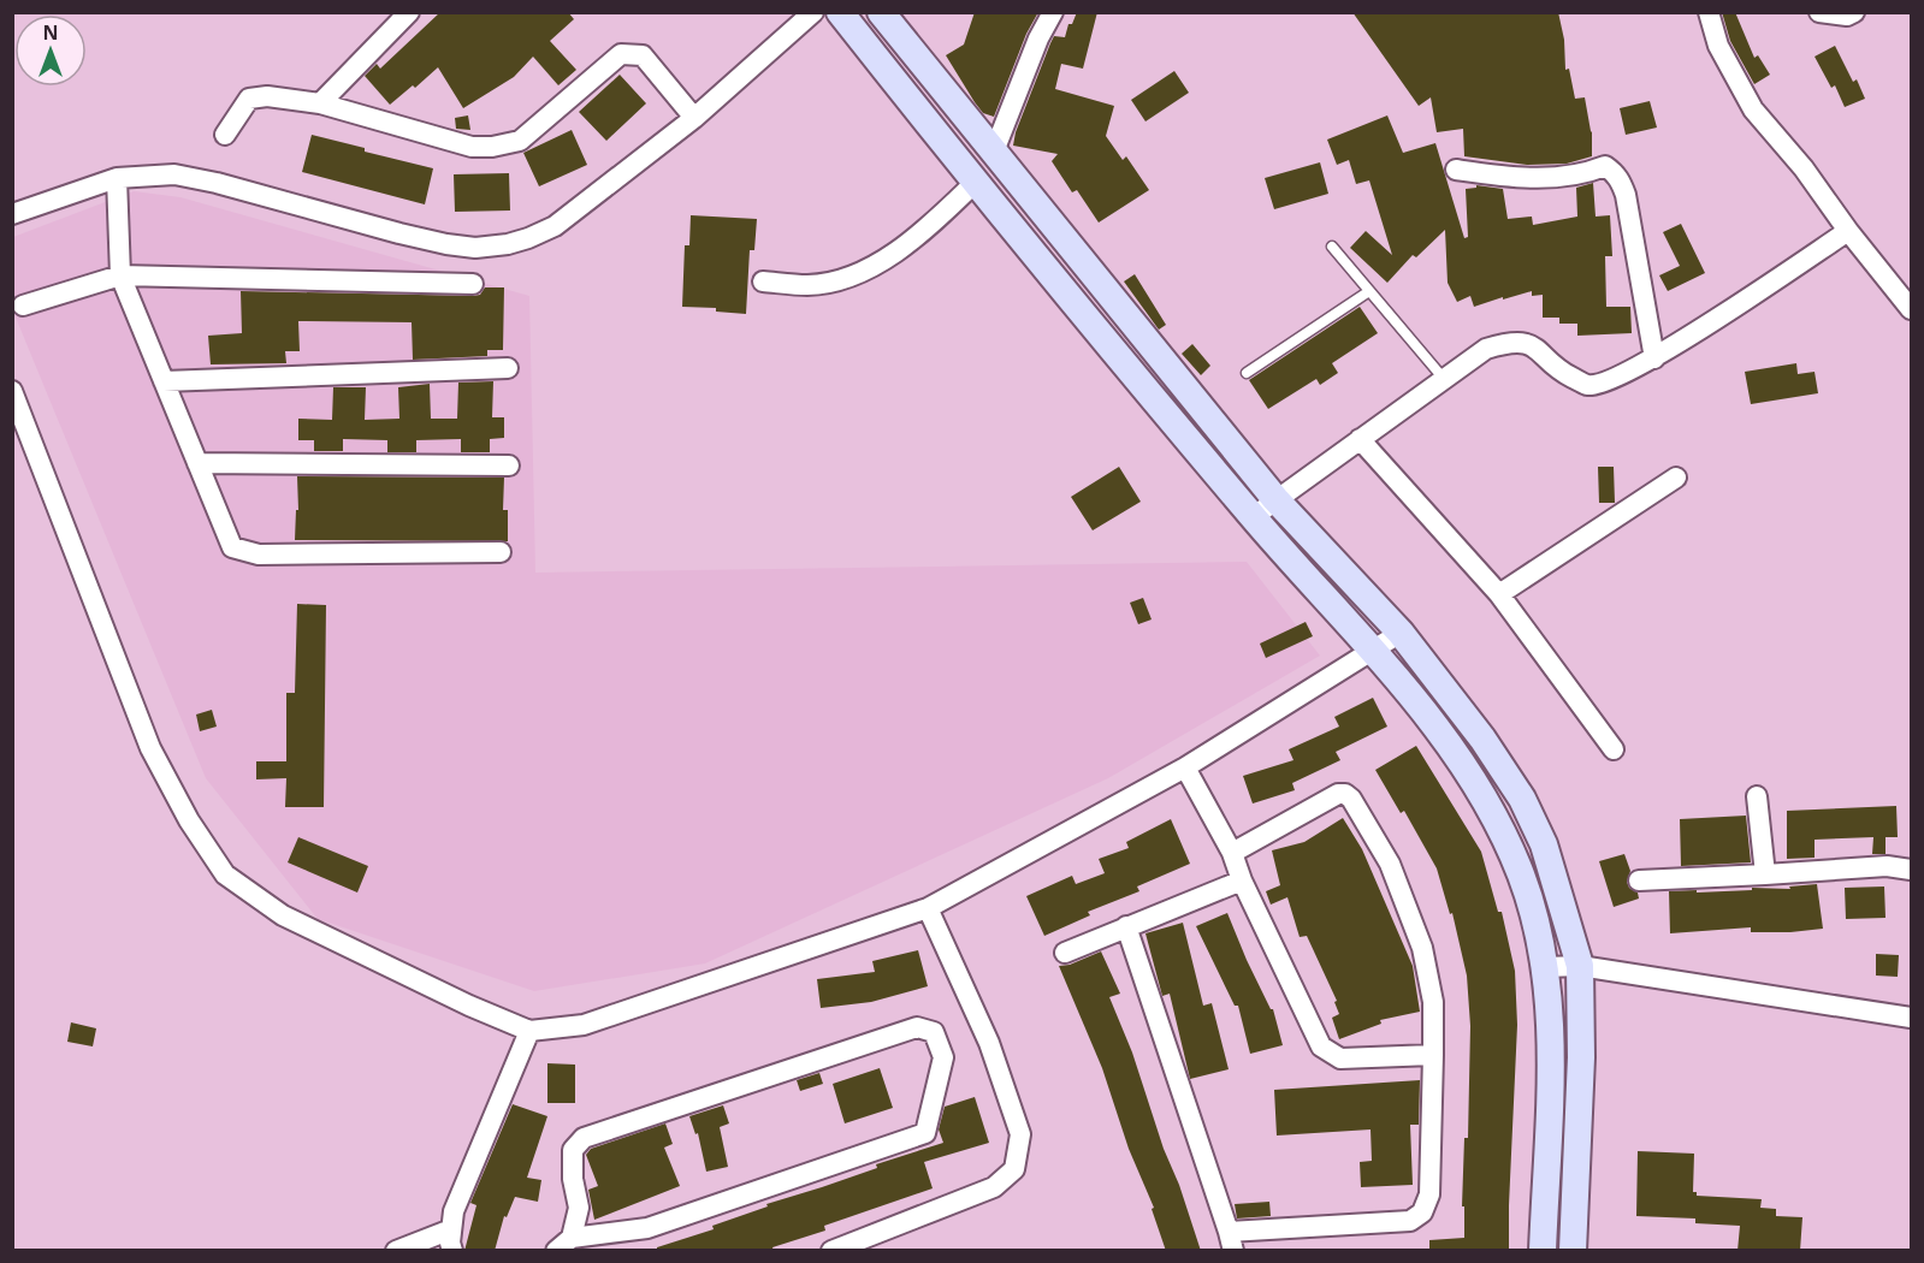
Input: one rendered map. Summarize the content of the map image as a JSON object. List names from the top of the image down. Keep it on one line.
{"north":"top"}
